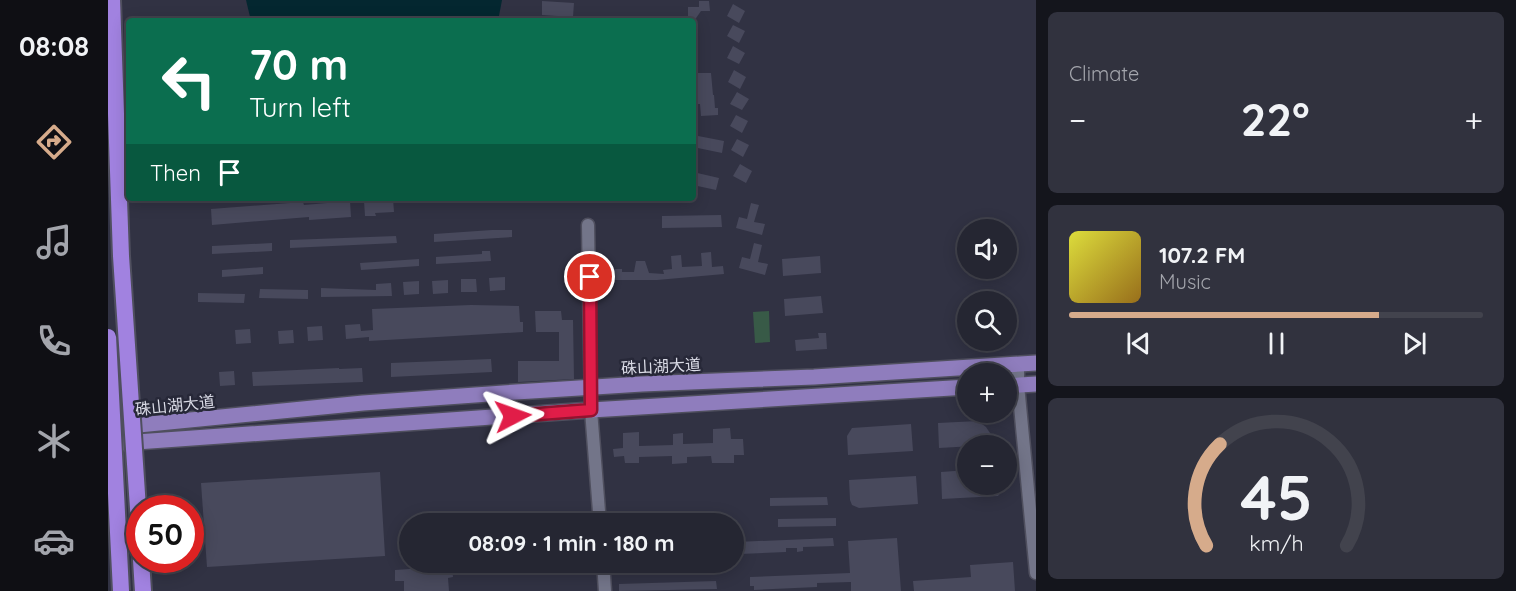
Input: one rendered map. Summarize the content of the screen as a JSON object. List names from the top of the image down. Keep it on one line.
{"streets":{"main road":["硃山湖大道"]},"page":{"tabs":"08:08","tile":"Climate","turn":["70 m","Turn left"],"heat":["−","22°","+"],"then":"Then","map_buttons":["+","−"],"song":["107.2 FM","Music"],"limit":"50","trip":"08:09 · 1 min · 180 m","gauge":["45","km/h"]}}
